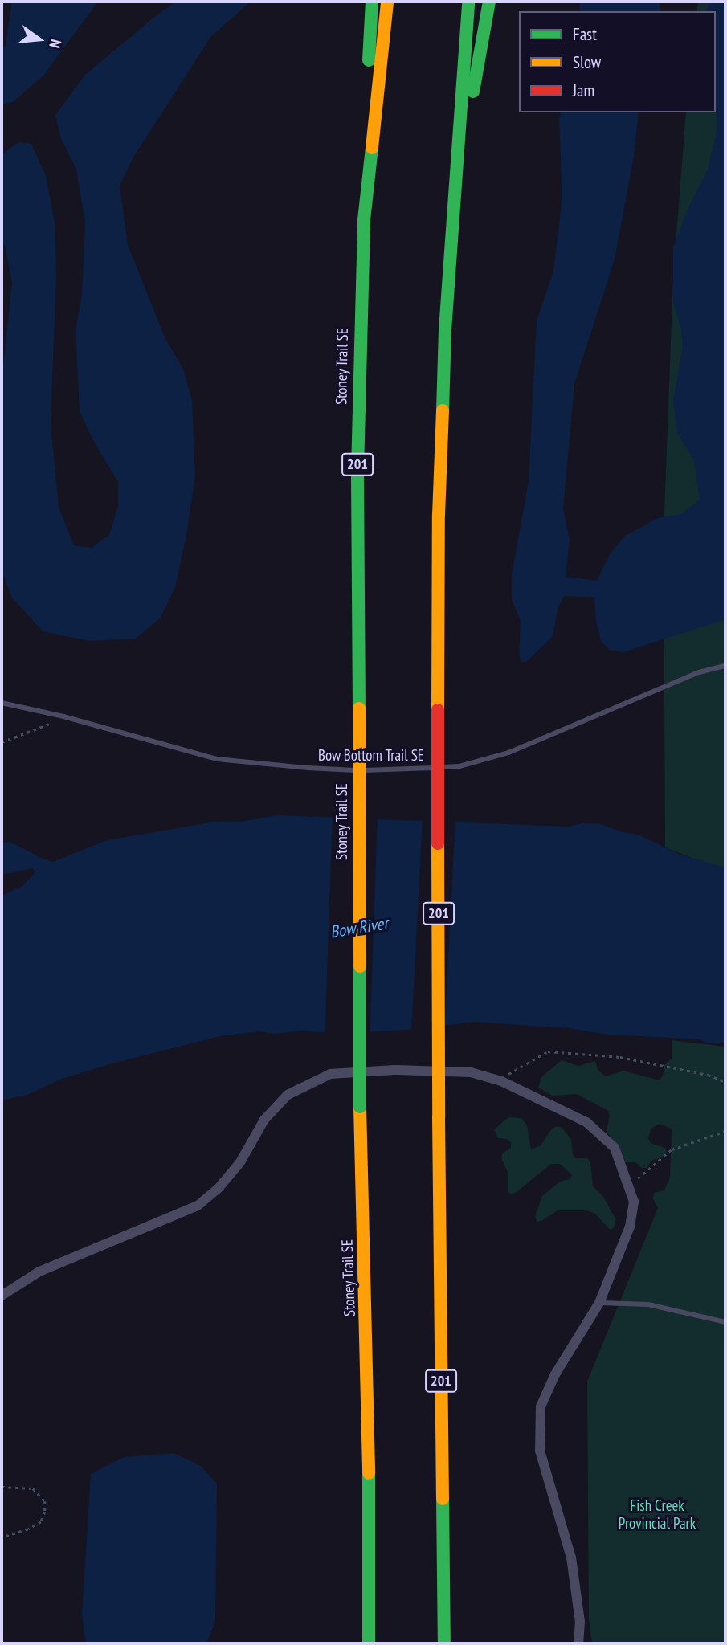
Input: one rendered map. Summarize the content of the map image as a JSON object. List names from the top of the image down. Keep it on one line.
{"streets":{"highway":["Stoney Trail SE","201"],"lane":["Bow Bottom Trail SE"]},"water":["Bow River"],"parks":["Fish Creek Provincial Park"],"legend":["Fast","Slow","Jam"],"north":"right"}
